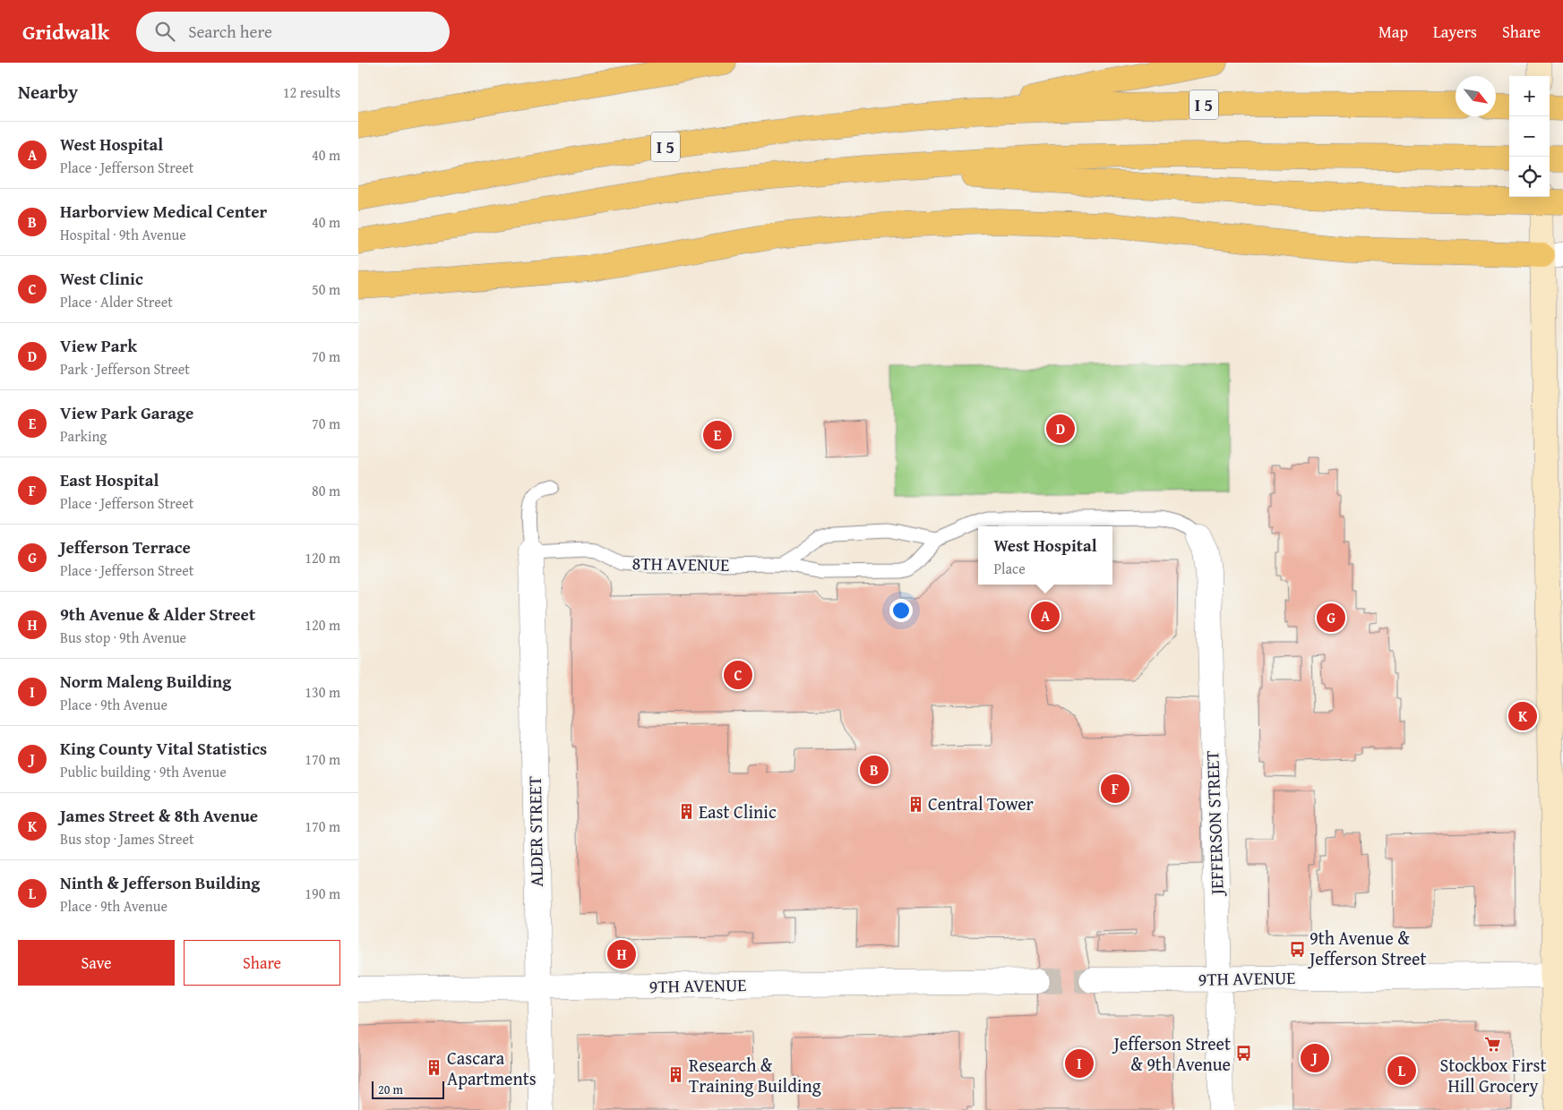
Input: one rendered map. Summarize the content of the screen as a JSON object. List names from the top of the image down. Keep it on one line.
{"streets":{"highway":["I 5"],"street":["JEFFERSON STREET","ALDER STREET","9TH AVENUE"],"lane":["8TH AVENUE"]},"crossings":[["8TH AVENUE","JEFFERSON STREET"],["8TH AVENUE","ALDER STREET"],["JEFFERSON STREET","9TH AVENUE"],["ALDER STREET","9TH AVENUE"]],"places":{"building":["Central Tower","East Clinic","Cascara Apartments","Research & Training Building"],"bus stop":["9th Avenue & Jefferson Street","Jefferson Street & 9th Avenue"],"supermarket":["Stockbox First Hill Grocery"]},"scale_bar":"20 m","north":"bottom right","page":{"header":"Gridwalk","search":"Search here","nav":["Map","Layers","Share"],"heading":["Nearby","12 results"],"map_buttons":["+","−"],"list":[{"mark":"A","name":"West Hospital","note":"Place · Jefferson Street","value":"40 m"},{"mark":"B","name":"Harborview Medical Center","note":"Hospital · 9th Avenue","value":"40 m"},{"mark":"C","name":"West Clinic","note":"Place · Alder Street","value":"50 m"},{"mark":"D","name":"View Park","note":"Park · Jefferson Street","value":"70 m"},{"mark":"E","name":"View Park Garage","note":"Parking","value":"70 m"},{"mark":"F","name":"East Hospital","note":"Place · Jefferson Street","value":"80 m"},{"mark":"G","name":"Jefferson Terrace","note":"Place · Jefferson Street","value":"120 m"},{"mark":"H","name":"9th Avenue & Alder Street","note":"Bus stop · 9th Avenue","value":"120 m"},{"mark":"I","name":"Norm Maleng Building","note":"Place · 9th Avenue","value":"130 m"},{"mark":"J","name":"King County Vital Statistics","note":"Public building · 9th Avenue","value":"170 m"},{"mark":"K","name":"James Street & 8th Avenue","note":"Bus stop · James Street","value":"170 m"},{"mark":"L","name":"Ninth & Jefferson Building","note":"Place · 9th Avenue","value":"190 m"}],"pins":["D","E","A","G","C","K","B","F","H","J","I","L"],"popup":["West Hospital","Place"],"buttons":["Save","Share"],"scale":"20 m"}}
